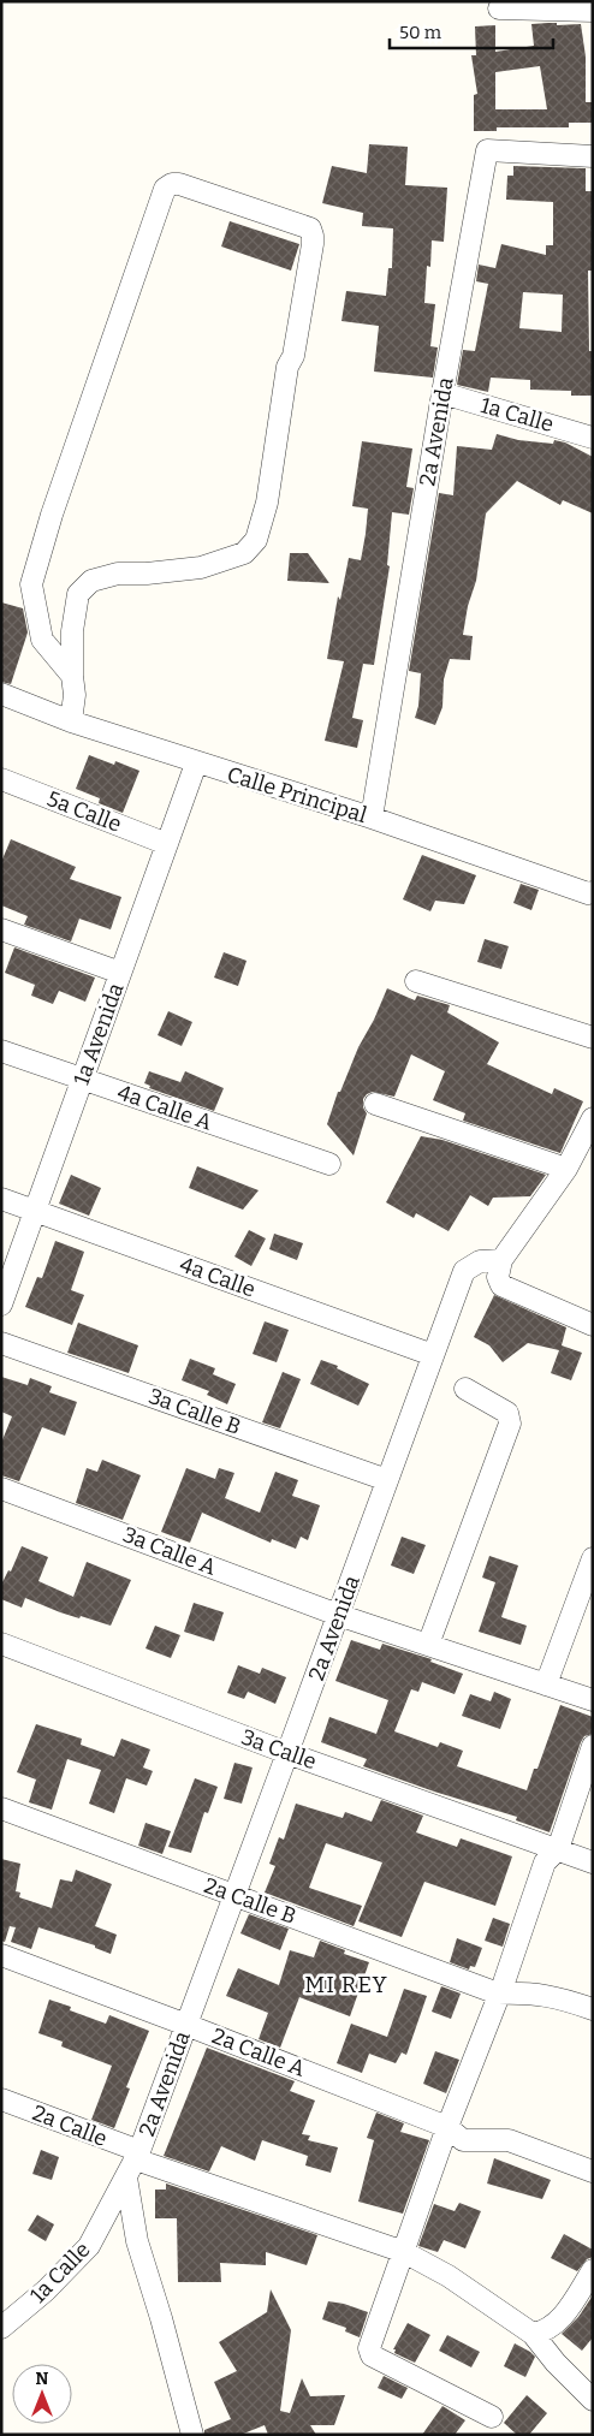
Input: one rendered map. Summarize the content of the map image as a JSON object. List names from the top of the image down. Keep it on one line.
{"streets":{"street":["1a Calle","2a Avenida","Calle Principal","5a Calle","1a Avenida","4a Calle A","4a Calle","3a Calle B","3a Calle A","3a Calle","2a Calle B","2a Calle A","2a Calle"]},"crossings":[["1a Calle","2a Avenida"],["1a Calle","2a Calle"],["2a Avenida","Calle Principal"],["2a Avenida","4a Calle"],["2a Avenida","3a Calle B"],["2a Avenida","3a Calle A"],["2a Avenida","3a Calle"],["2a Avenida","2a Calle B"],["2a Avenida","2a Calle A"],["2a Avenida","2a Calle"],["Calle Principal","1a Avenida"],["5a Calle","1a Avenida"],["1a Avenida","4a Calle A"],["1a Avenida","4a Calle"]],"districts":["MI REY"],"scale_bar":"50 m","north":"top"}
